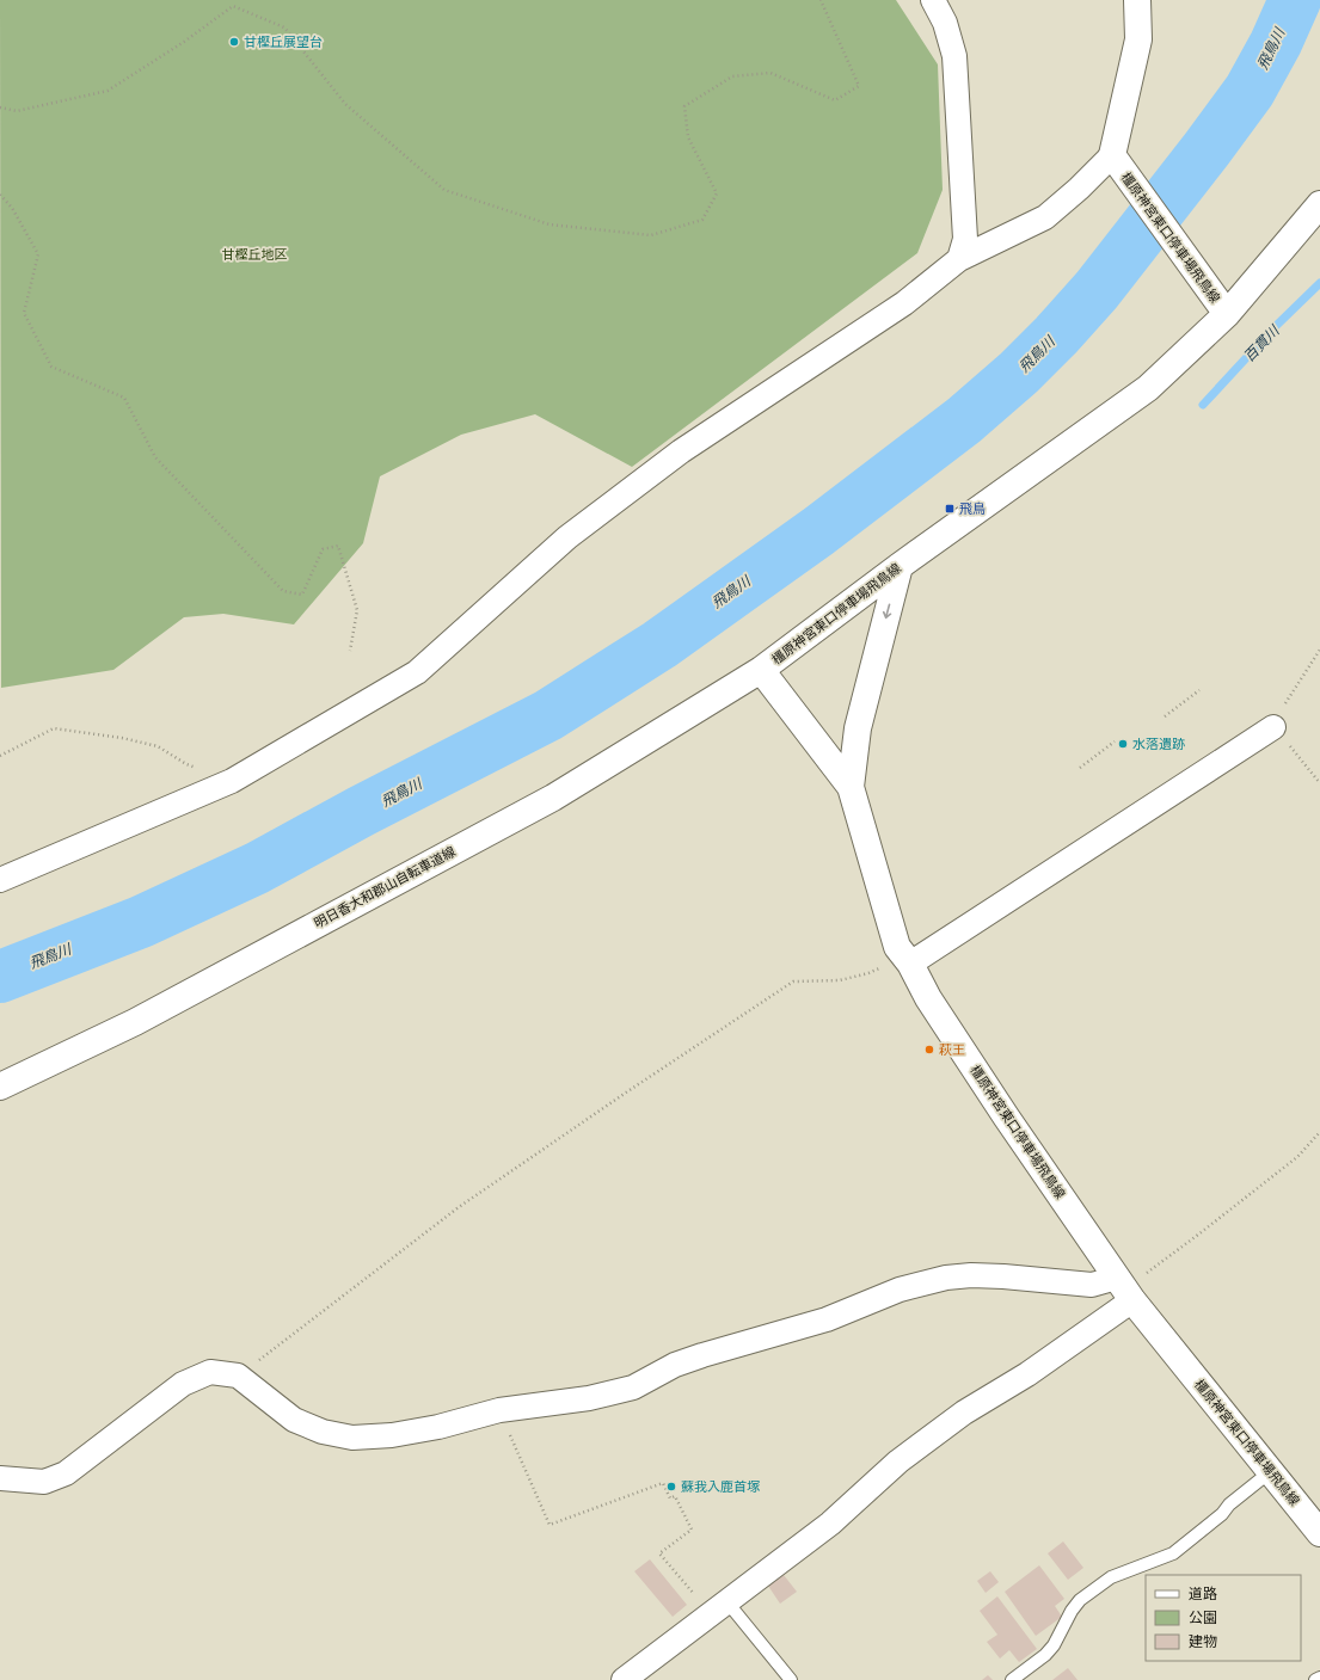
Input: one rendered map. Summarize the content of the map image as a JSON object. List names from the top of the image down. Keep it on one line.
{"streets":{"main road":["橿原神宮東口停車場飛鳥線","明日香大和郡山自転車道線"]},"crossings":[["橿原神宮東口停車場飛鳥線","明日香大和郡山自転車道線"]],"water":["飛鳥川","百貫川"],"parks":["甘樫丘地区"],"places":{"other":["甘樫丘展望台","水落遺跡","萩王","蘇我入鹿首塚"],"transit":["飛鳥"]},"legend":["道路","公園","建物"]}
